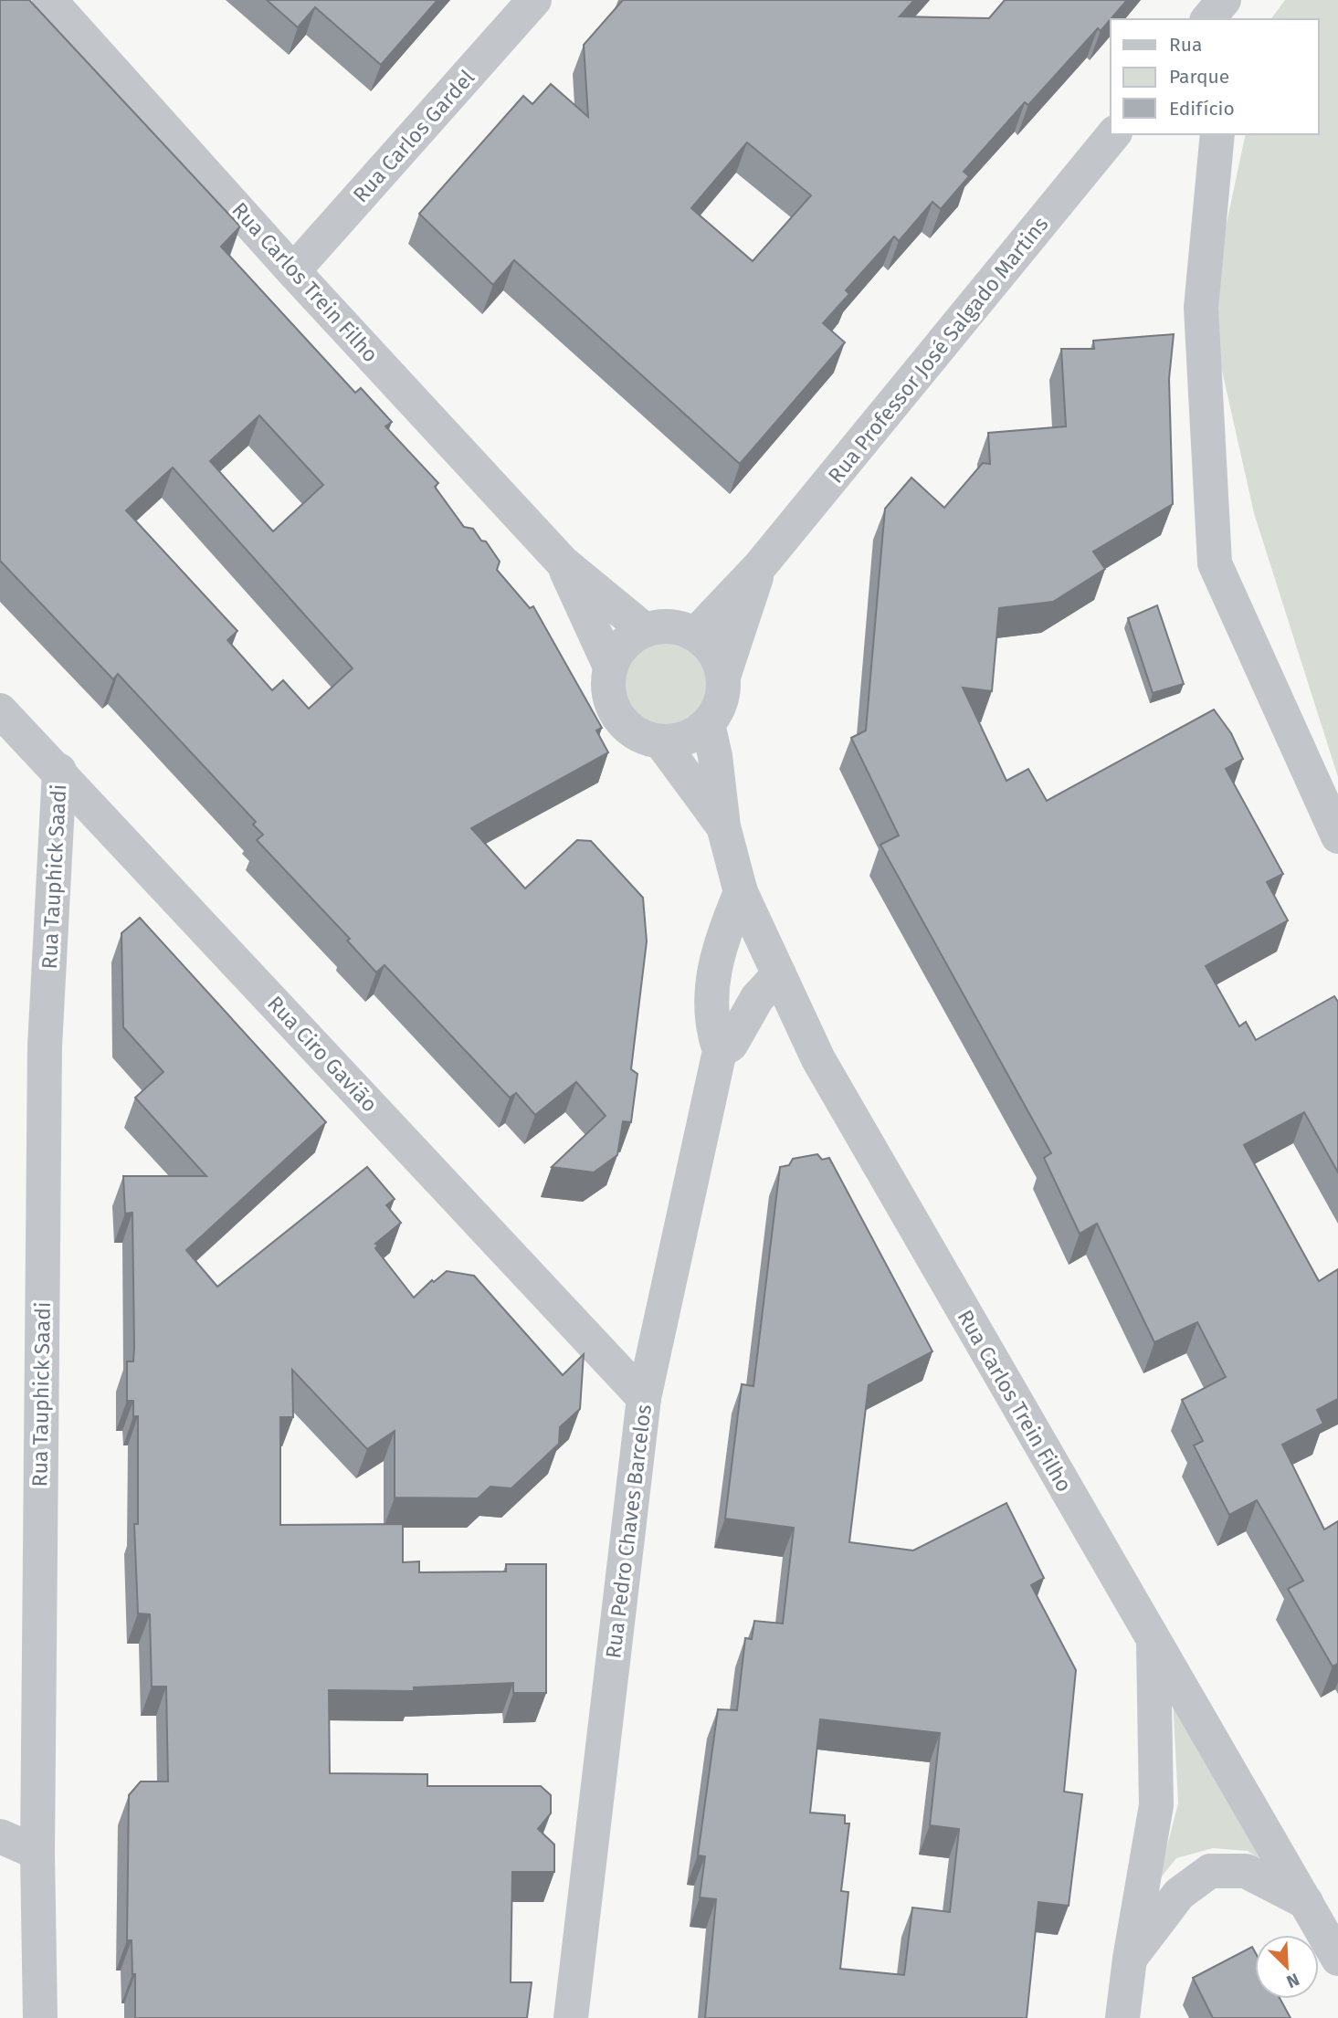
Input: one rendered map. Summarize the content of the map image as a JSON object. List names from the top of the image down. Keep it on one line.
{"streets":{"street":["Rua Carlos Gardel","Rua Carlos Trein Filho","Rua Professor José Salgado Martins","Rua Tauphick Saadi","Rua Ciro Gavião","Rua Pedro Chaves Barcelos"]},"crossings":[["Rua Carlos Gardel","Rua Carlos Trein Filho"],["Rua Carlos Trein Filho","Rua Professor José Salgado Martins"],["Rua Carlos Trein Filho","Rua Pedro Chaves Barcelos"],["Rua Tauphick Saadi","Rua Ciro Gavião"],["Rua Ciro Gavião","Rua Pedro Chaves Barcelos"]],"legend":["Rua","Parque","Edifício"],"north":"bottom right"}
